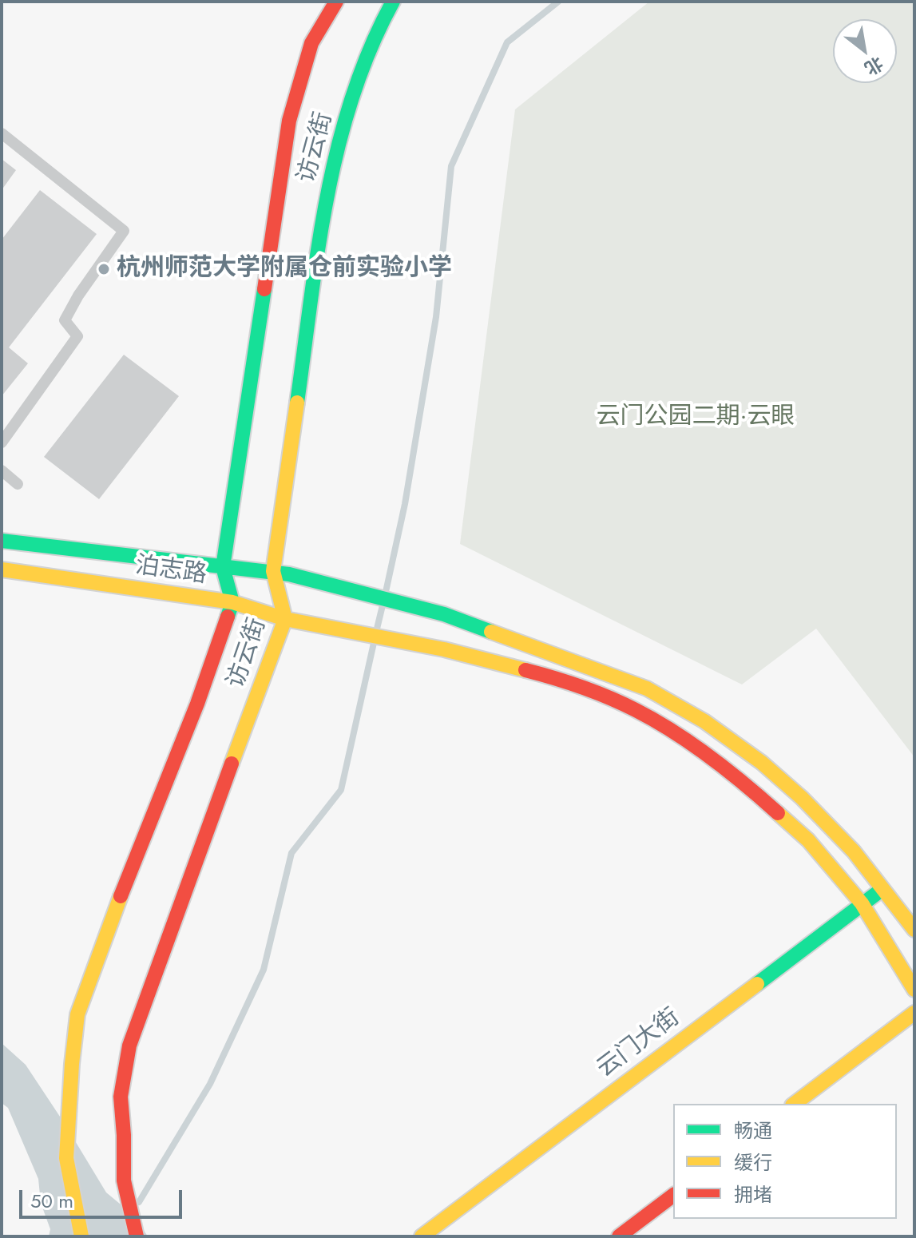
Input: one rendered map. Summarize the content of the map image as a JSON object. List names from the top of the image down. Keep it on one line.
{"streets":{"main road":["访云街","泊志路","云门大街"]},"crossings":[["访云街","泊志路"],["泊志路","云门大街"]],"parks":["云门公园二期·云眼"],"places":["杭州师范大学附属仓前实验小学"],"legend":["畅通","缓行","拥堵"],"scale_bar":"50 m","north":"bottom right"}
